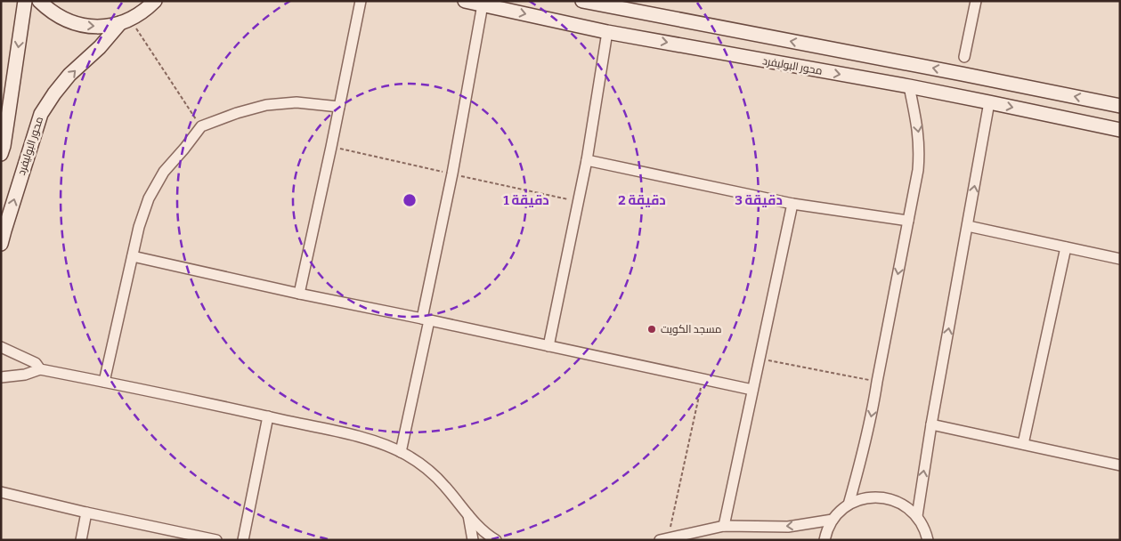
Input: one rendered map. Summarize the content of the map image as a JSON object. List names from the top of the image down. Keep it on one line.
{"streets":{"street":["محور البوليفرد"]},"places":["مسجد الكويت"],"rings":["1 دقيقة","2 دقيقة","3 دقيقة"]}
